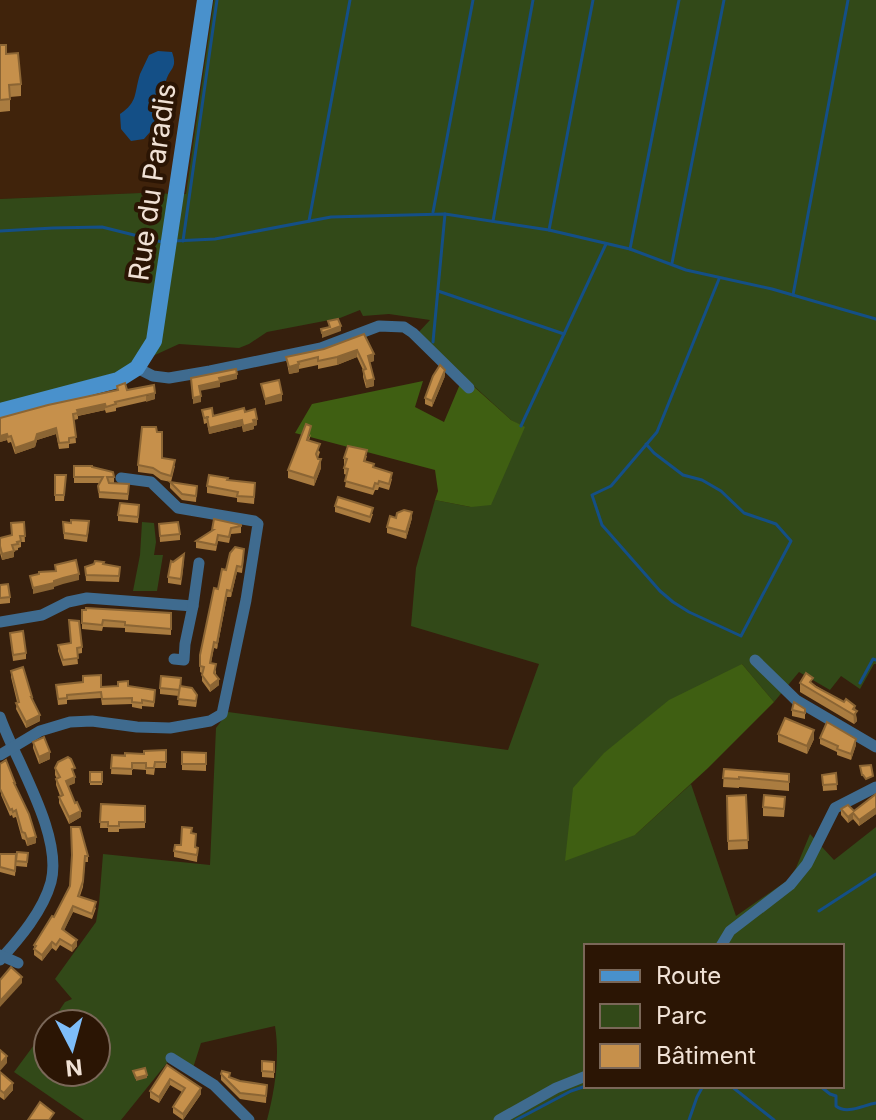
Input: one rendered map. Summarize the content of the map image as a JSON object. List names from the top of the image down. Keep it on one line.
{"streets":{"main road":["Rue du Paradis"]},"legend":["Route","Parc","Bâtiment"],"north":"bottom"}
